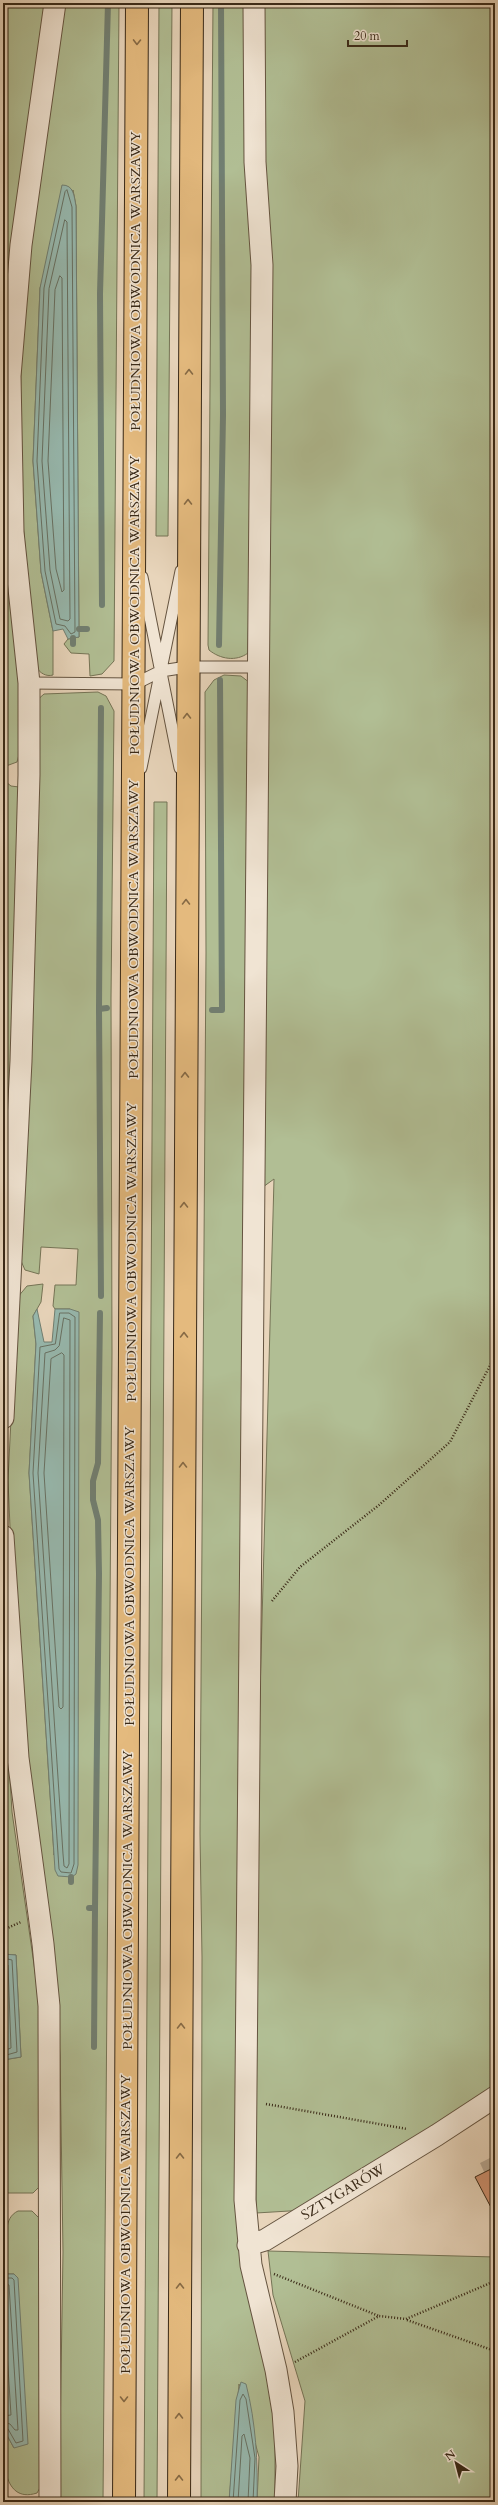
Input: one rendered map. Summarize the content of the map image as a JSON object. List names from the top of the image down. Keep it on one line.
{"streets":{"highway":["POŁUDNIOWA OBWODNICA WARSZAWY"],"street":["SZTYGARÓW"]},"scale_bar":"20 m","north":"top left"}
